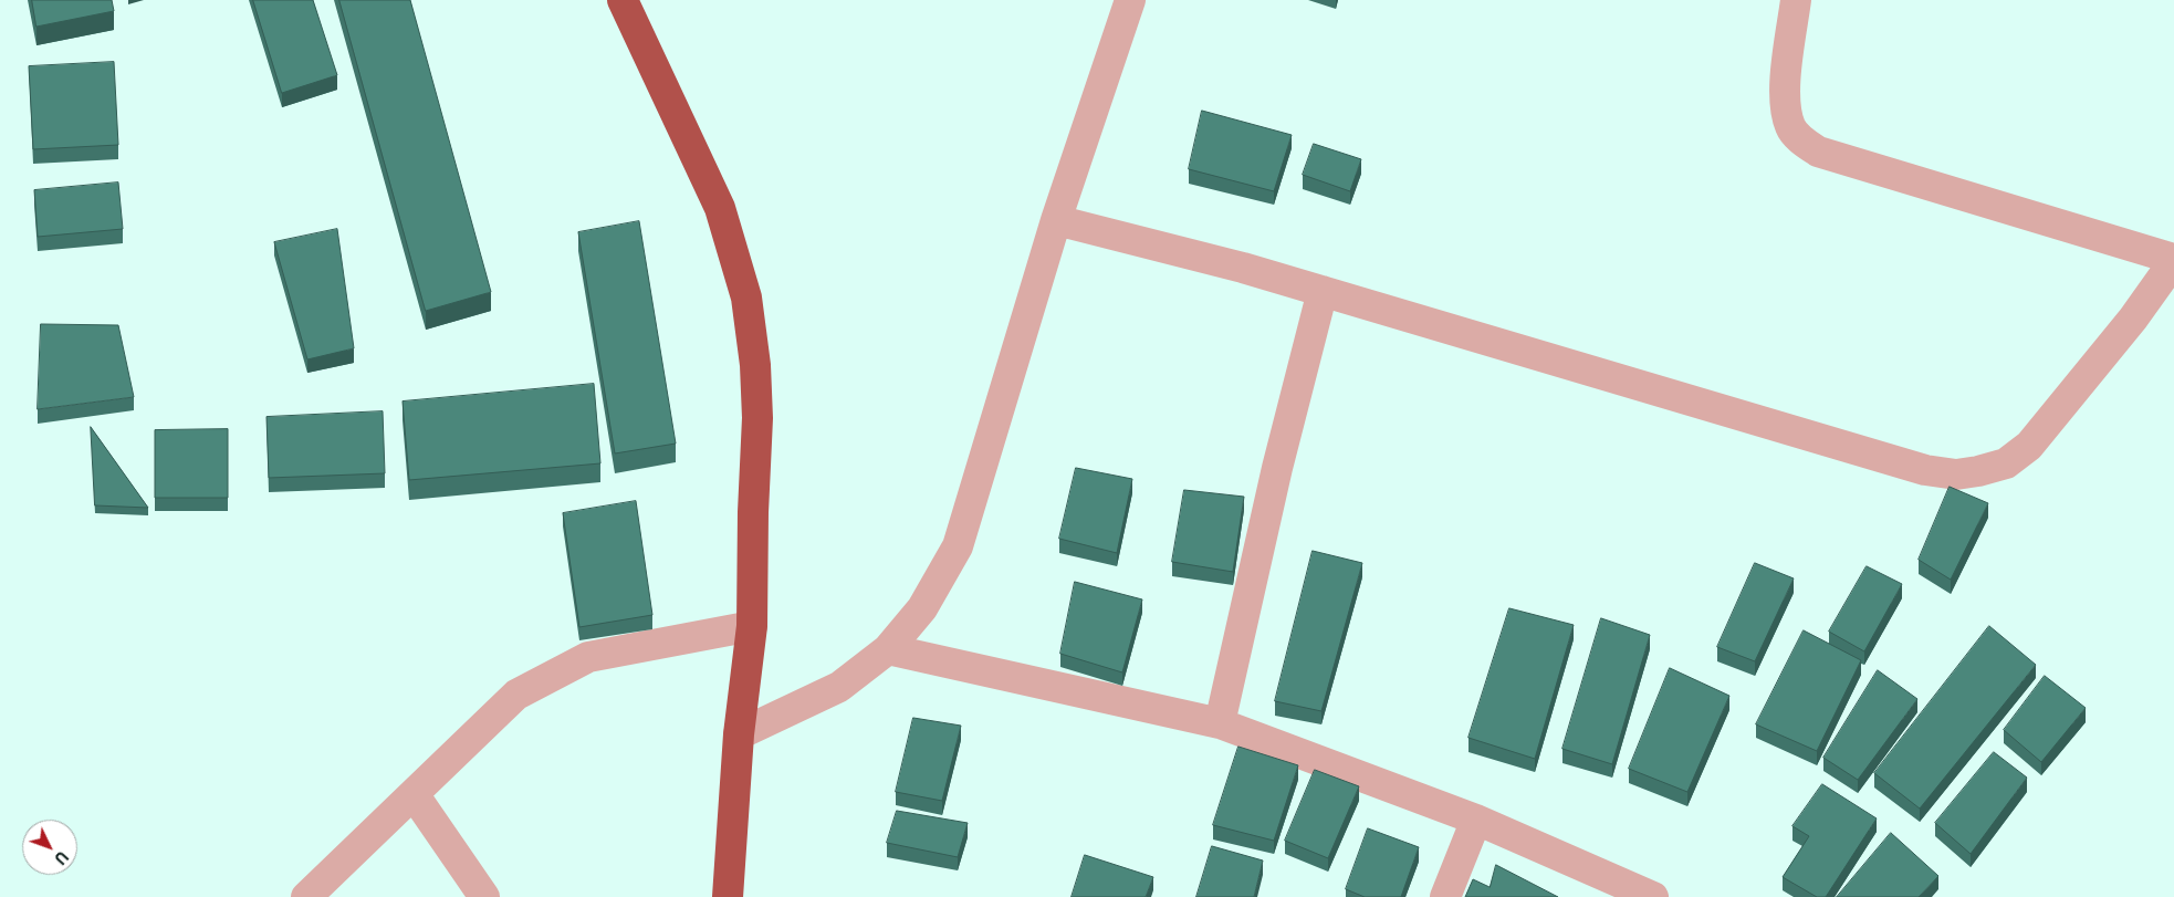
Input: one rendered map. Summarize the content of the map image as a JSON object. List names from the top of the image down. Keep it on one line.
{"north":"bottom right"}
